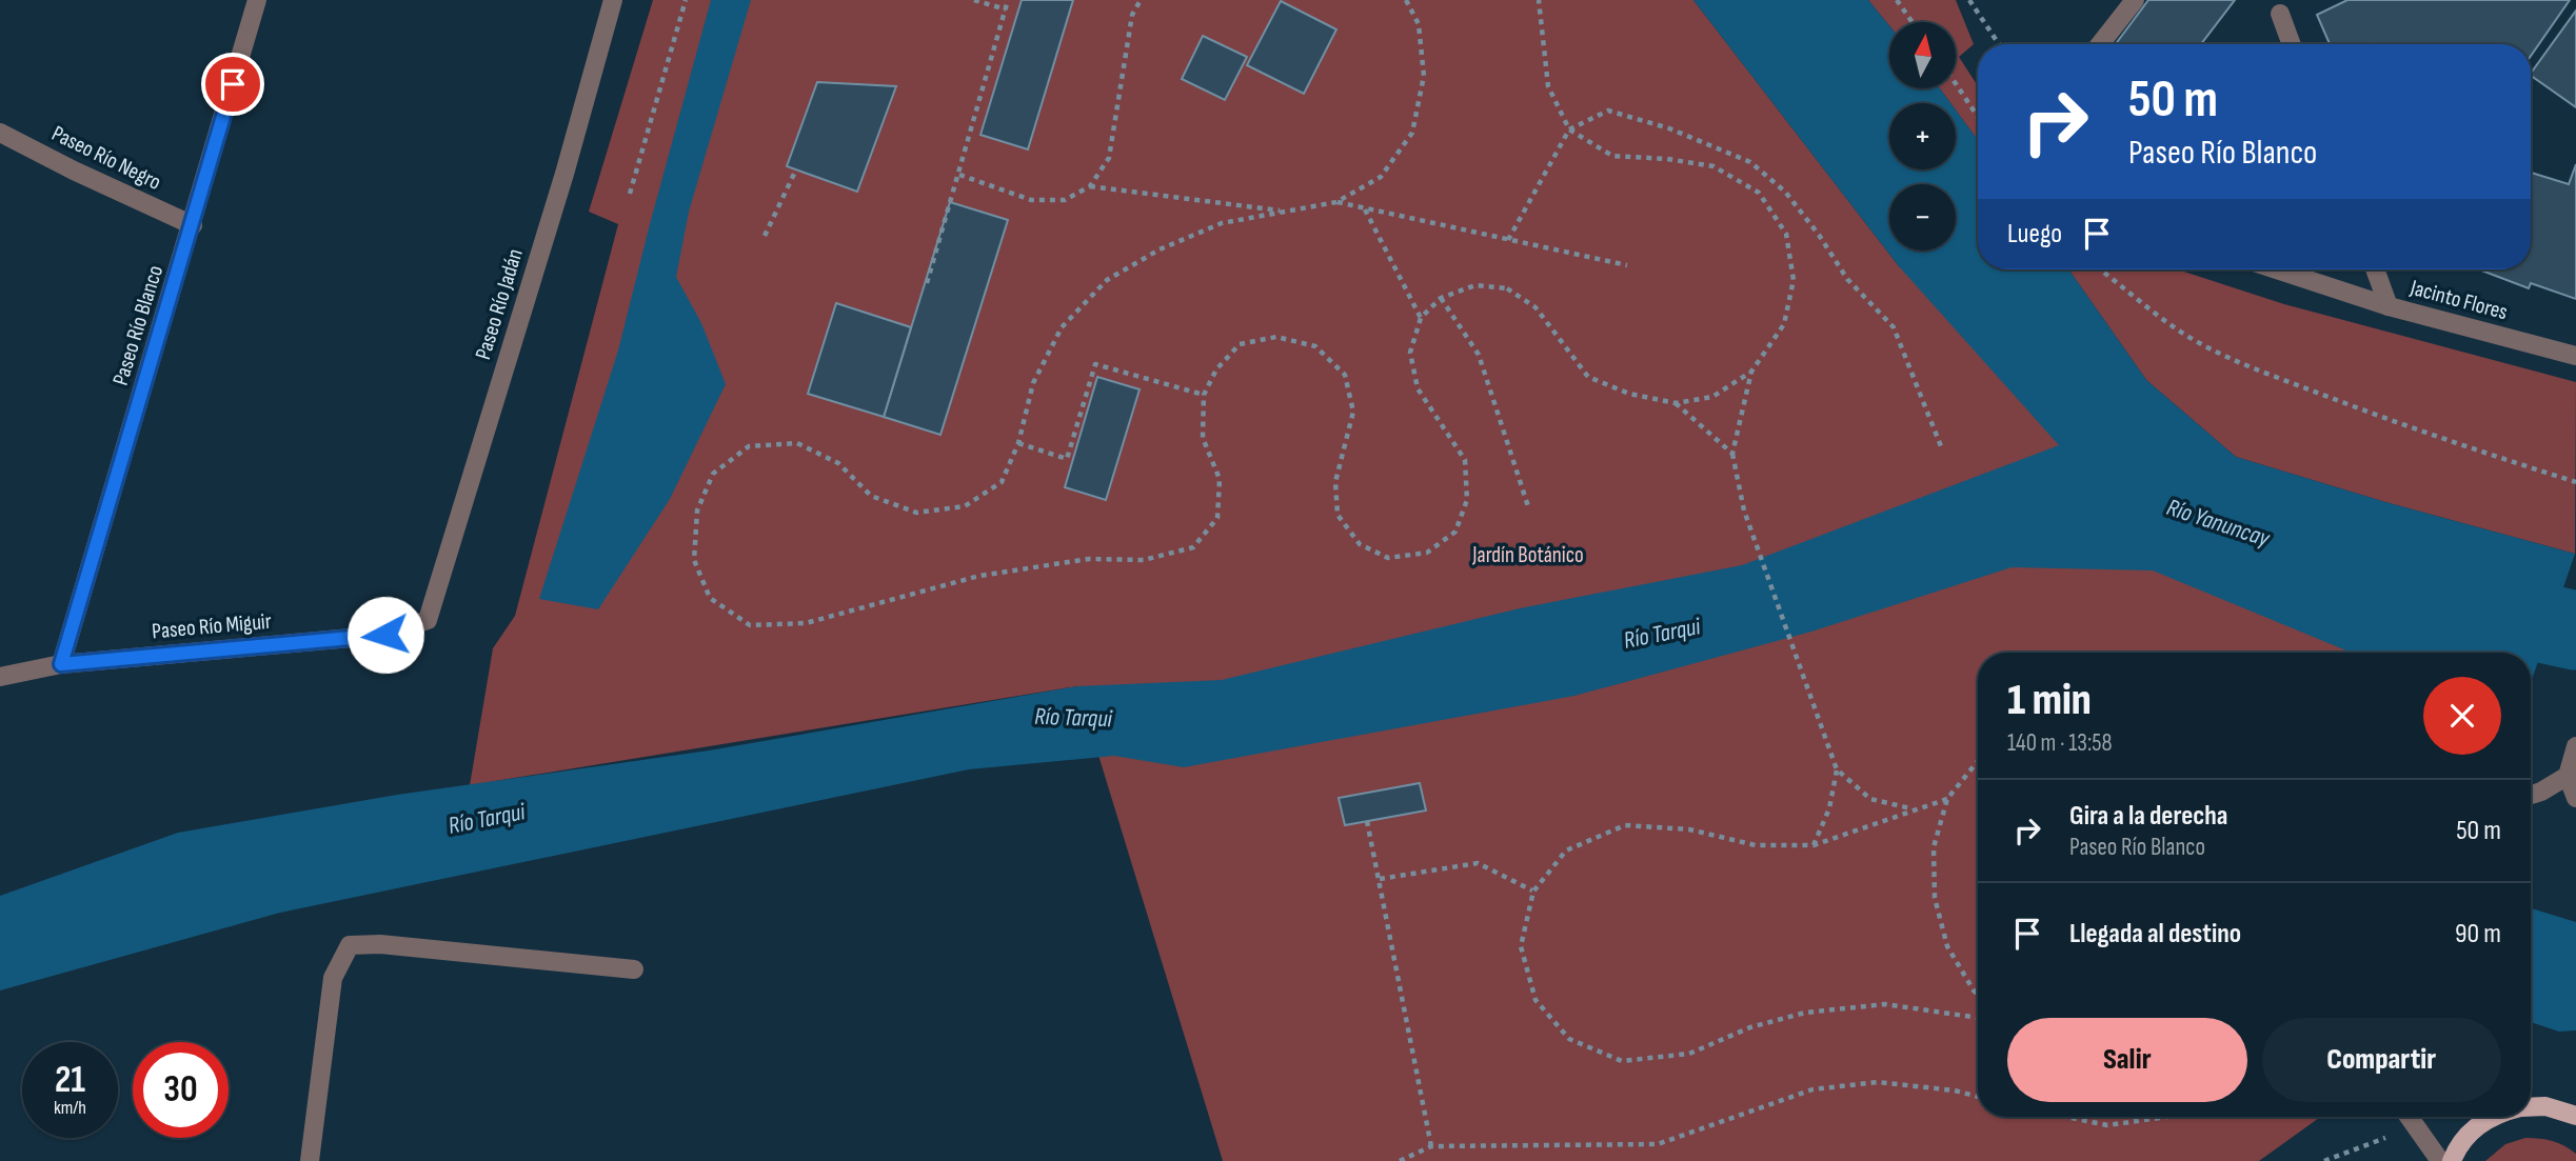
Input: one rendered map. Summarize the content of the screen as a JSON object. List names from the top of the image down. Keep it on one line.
{"streets":{"street":["Paseo Río Negro","Jacinto Flores","Paseo Río Jadán","Paseo Río Blanco","Paseo Río Miguir"]},"crossings":[["Paseo Río Negro","Paseo Río Blanco"],["Paseo Río Jadán","Paseo Río Miguir"],["Paseo Río Blanco","Paseo Río Miguir"]],"water":["Río Yanuncay","Río Tarqui"],"parks":["Jardín Botánico"],"north":"top","page":{"map_buttons":["+","−"],"turn":["50 m","Paseo Río Blanco"],"then":"Luego","heading":["1 min","140 m · 13:58"],"list":[{"name":"Gira a la derecha","note":"Paseo Río Blanco","value":"50 m"},{"name":"Llegada al destino","value":"90 m"}],"buttons":["Salir","Compartir"],"speed":"21 km/h","limit":"30"}}
